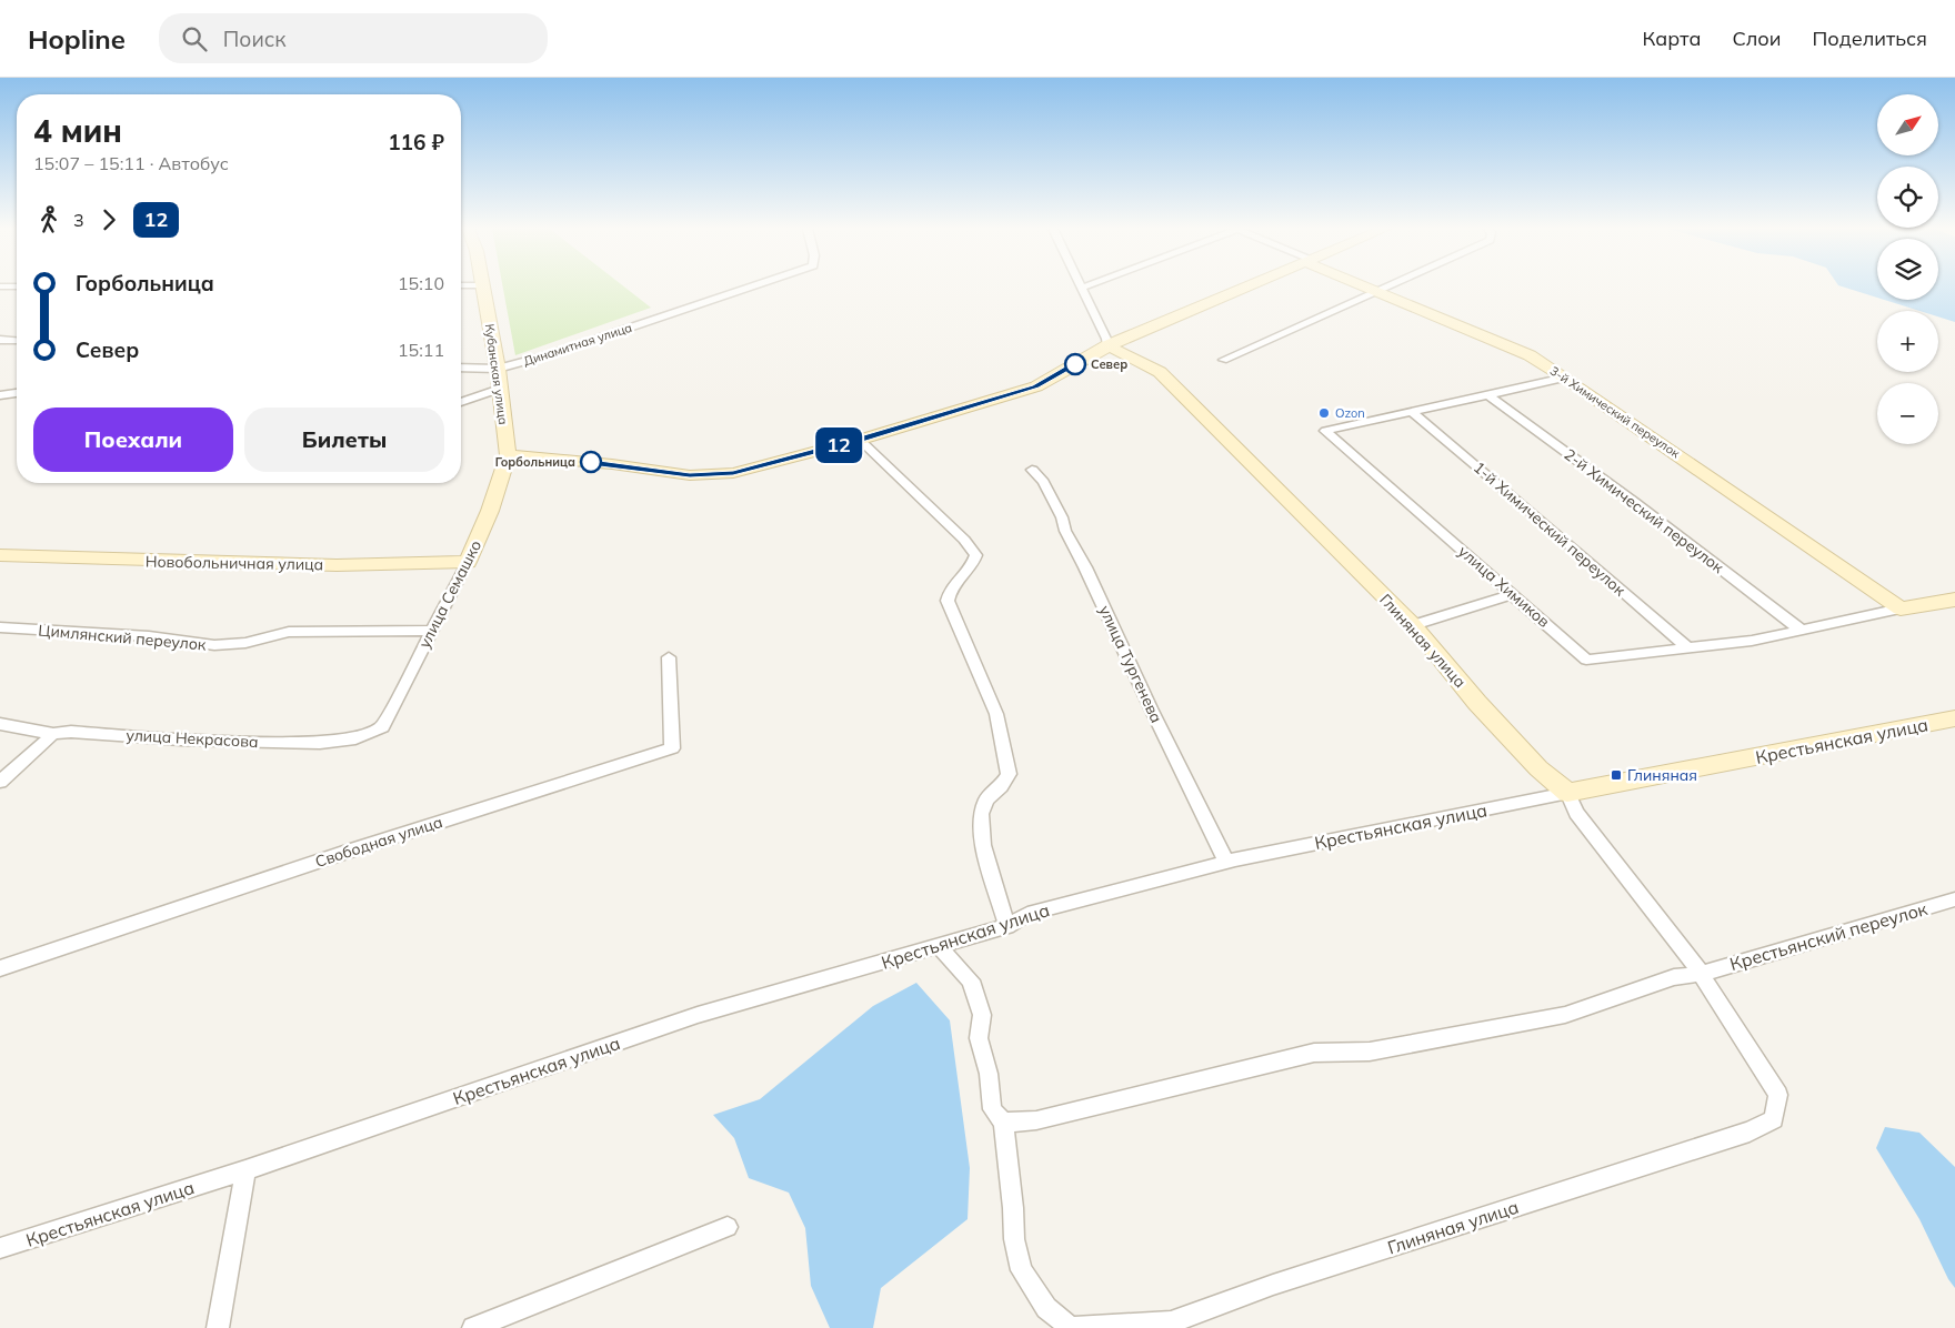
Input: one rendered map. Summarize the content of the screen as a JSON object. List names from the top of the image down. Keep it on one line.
{"streets":{"street":["Динамитная улица","Кубанская улица","3-й Химический переулок","2-й Химический переулок","1-й Химический переулок","Новобольничная улица","улица Химиков","улица Семашко","Цимлянский переулок","Глиняная улица","улица Тургенева","улица Некрасова","Крестьянская улица","Свободная улица","Крестьянский переулок"]},"crossings":[["Динамитная улица","Кубанская улица"],["Кубанская улица","улица Семашко"],["3-й Химический переулок","улица Химиков"],["2-й Химический переулок","улица Химиков"],["1-й Химический переулок","улица Химиков"],["Новобольничная улица","улица Семашко"],["улица Семашко","Цимлянский переулок"],["улица Семашко","улица Некрасова"],["Глиняная улица","Крестьянская улица"],["Глиняная улица","Крестьянский переулок"],["улица Тургенева","Крестьянская улица"]],"places":{"other":["Север","Ozon","Горбольница"],"transit":["Глиняная"]},"lines":["bus line 12"],"north":"top right","page":{"header":"Hopline","search":"Поиск","nav":["Карта","Слои","Поделиться"],"on_map":"12","map_buttons":["+","−"],"heading":["4 мин","15:07 – 15:11 · Автобус","116 ₽"],"legs":["3","12"],"list":[{"name":"Горбольница","value":"15:10"},{"name":"Север","value":"15:11"}],"buttons":["Поехали","Билеты"]}}
